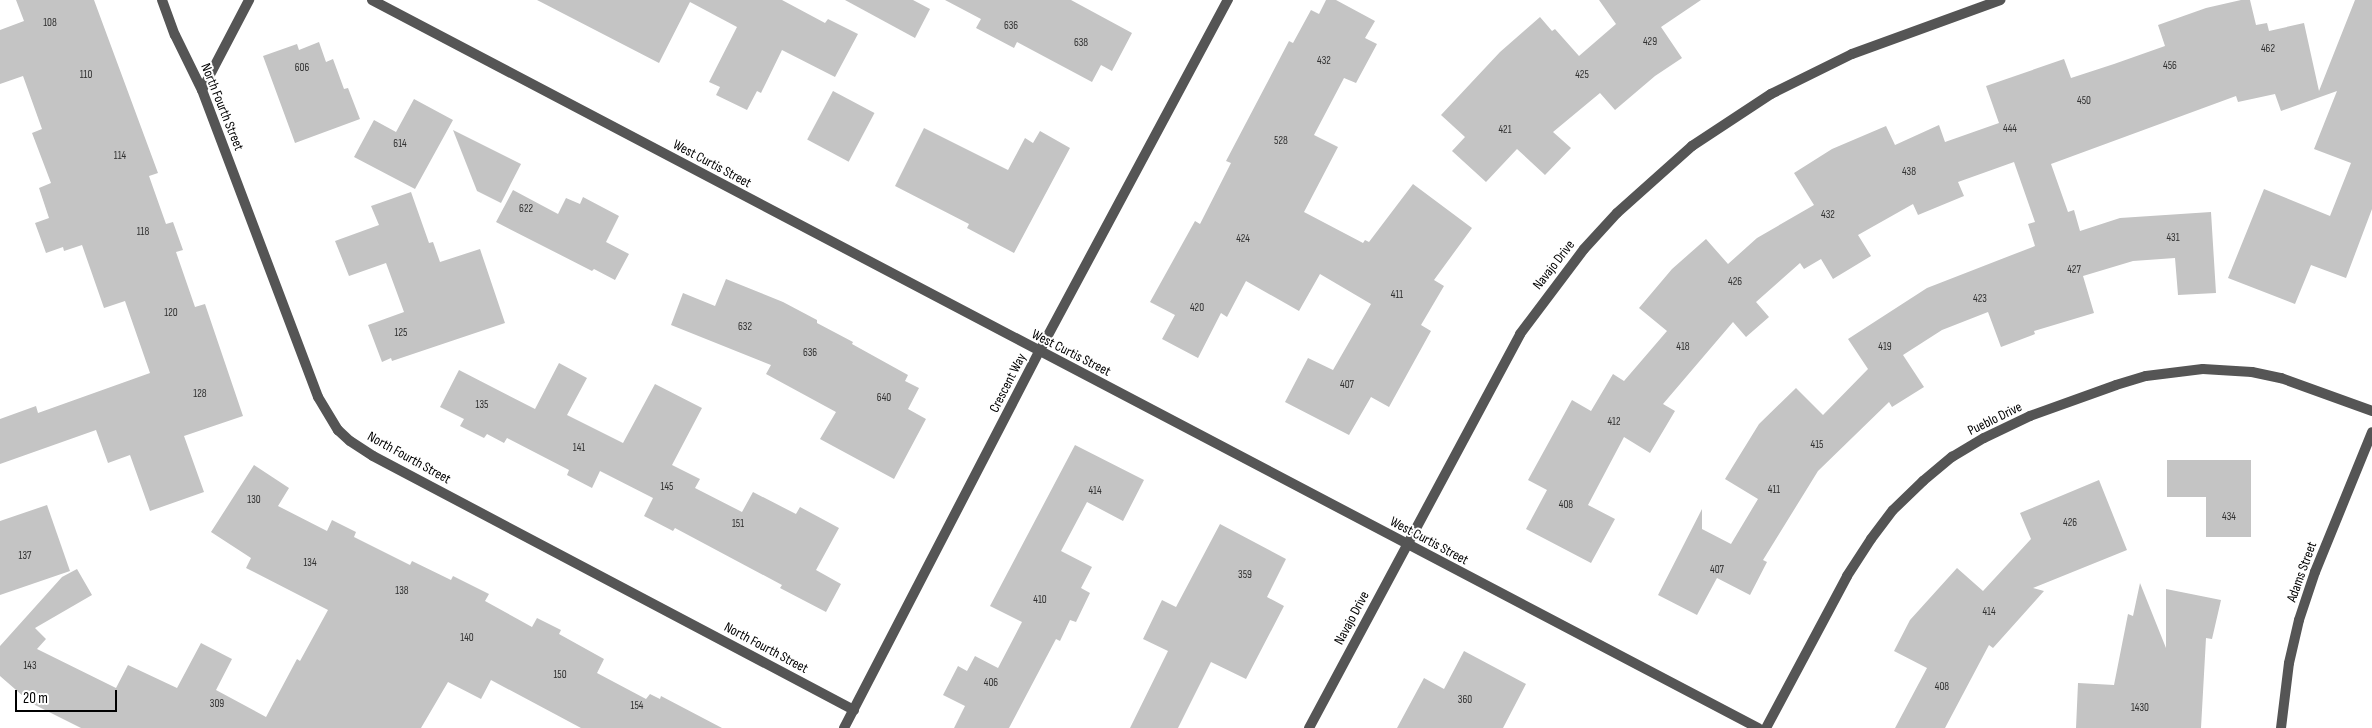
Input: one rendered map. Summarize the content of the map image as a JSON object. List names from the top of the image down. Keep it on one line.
{"streets":{"street":["North Fourth Street","West Curtis Street","Navajo Drive","Crescent Way","Pueblo Drive","Adams Street"]},"crossings":[["North Fourth Street","Crescent Way"],["West Curtis Street","Navajo Drive"],["West Curtis Street","Crescent Way"]],"house_numbers":["108","636","429","638","462","432","456","606","110","425","450","444","421","528","614","114","438","622","432","118","431","424","427","426","411","423","420","120","632","125","418","419","636","407","128","640","135","412","415","141","145","411","414","130","408","434","426","151","137","134","407","359","138","410","414","140","143","150","406","408","360","309","154","1430"],"scale_bar":"20 m"}
